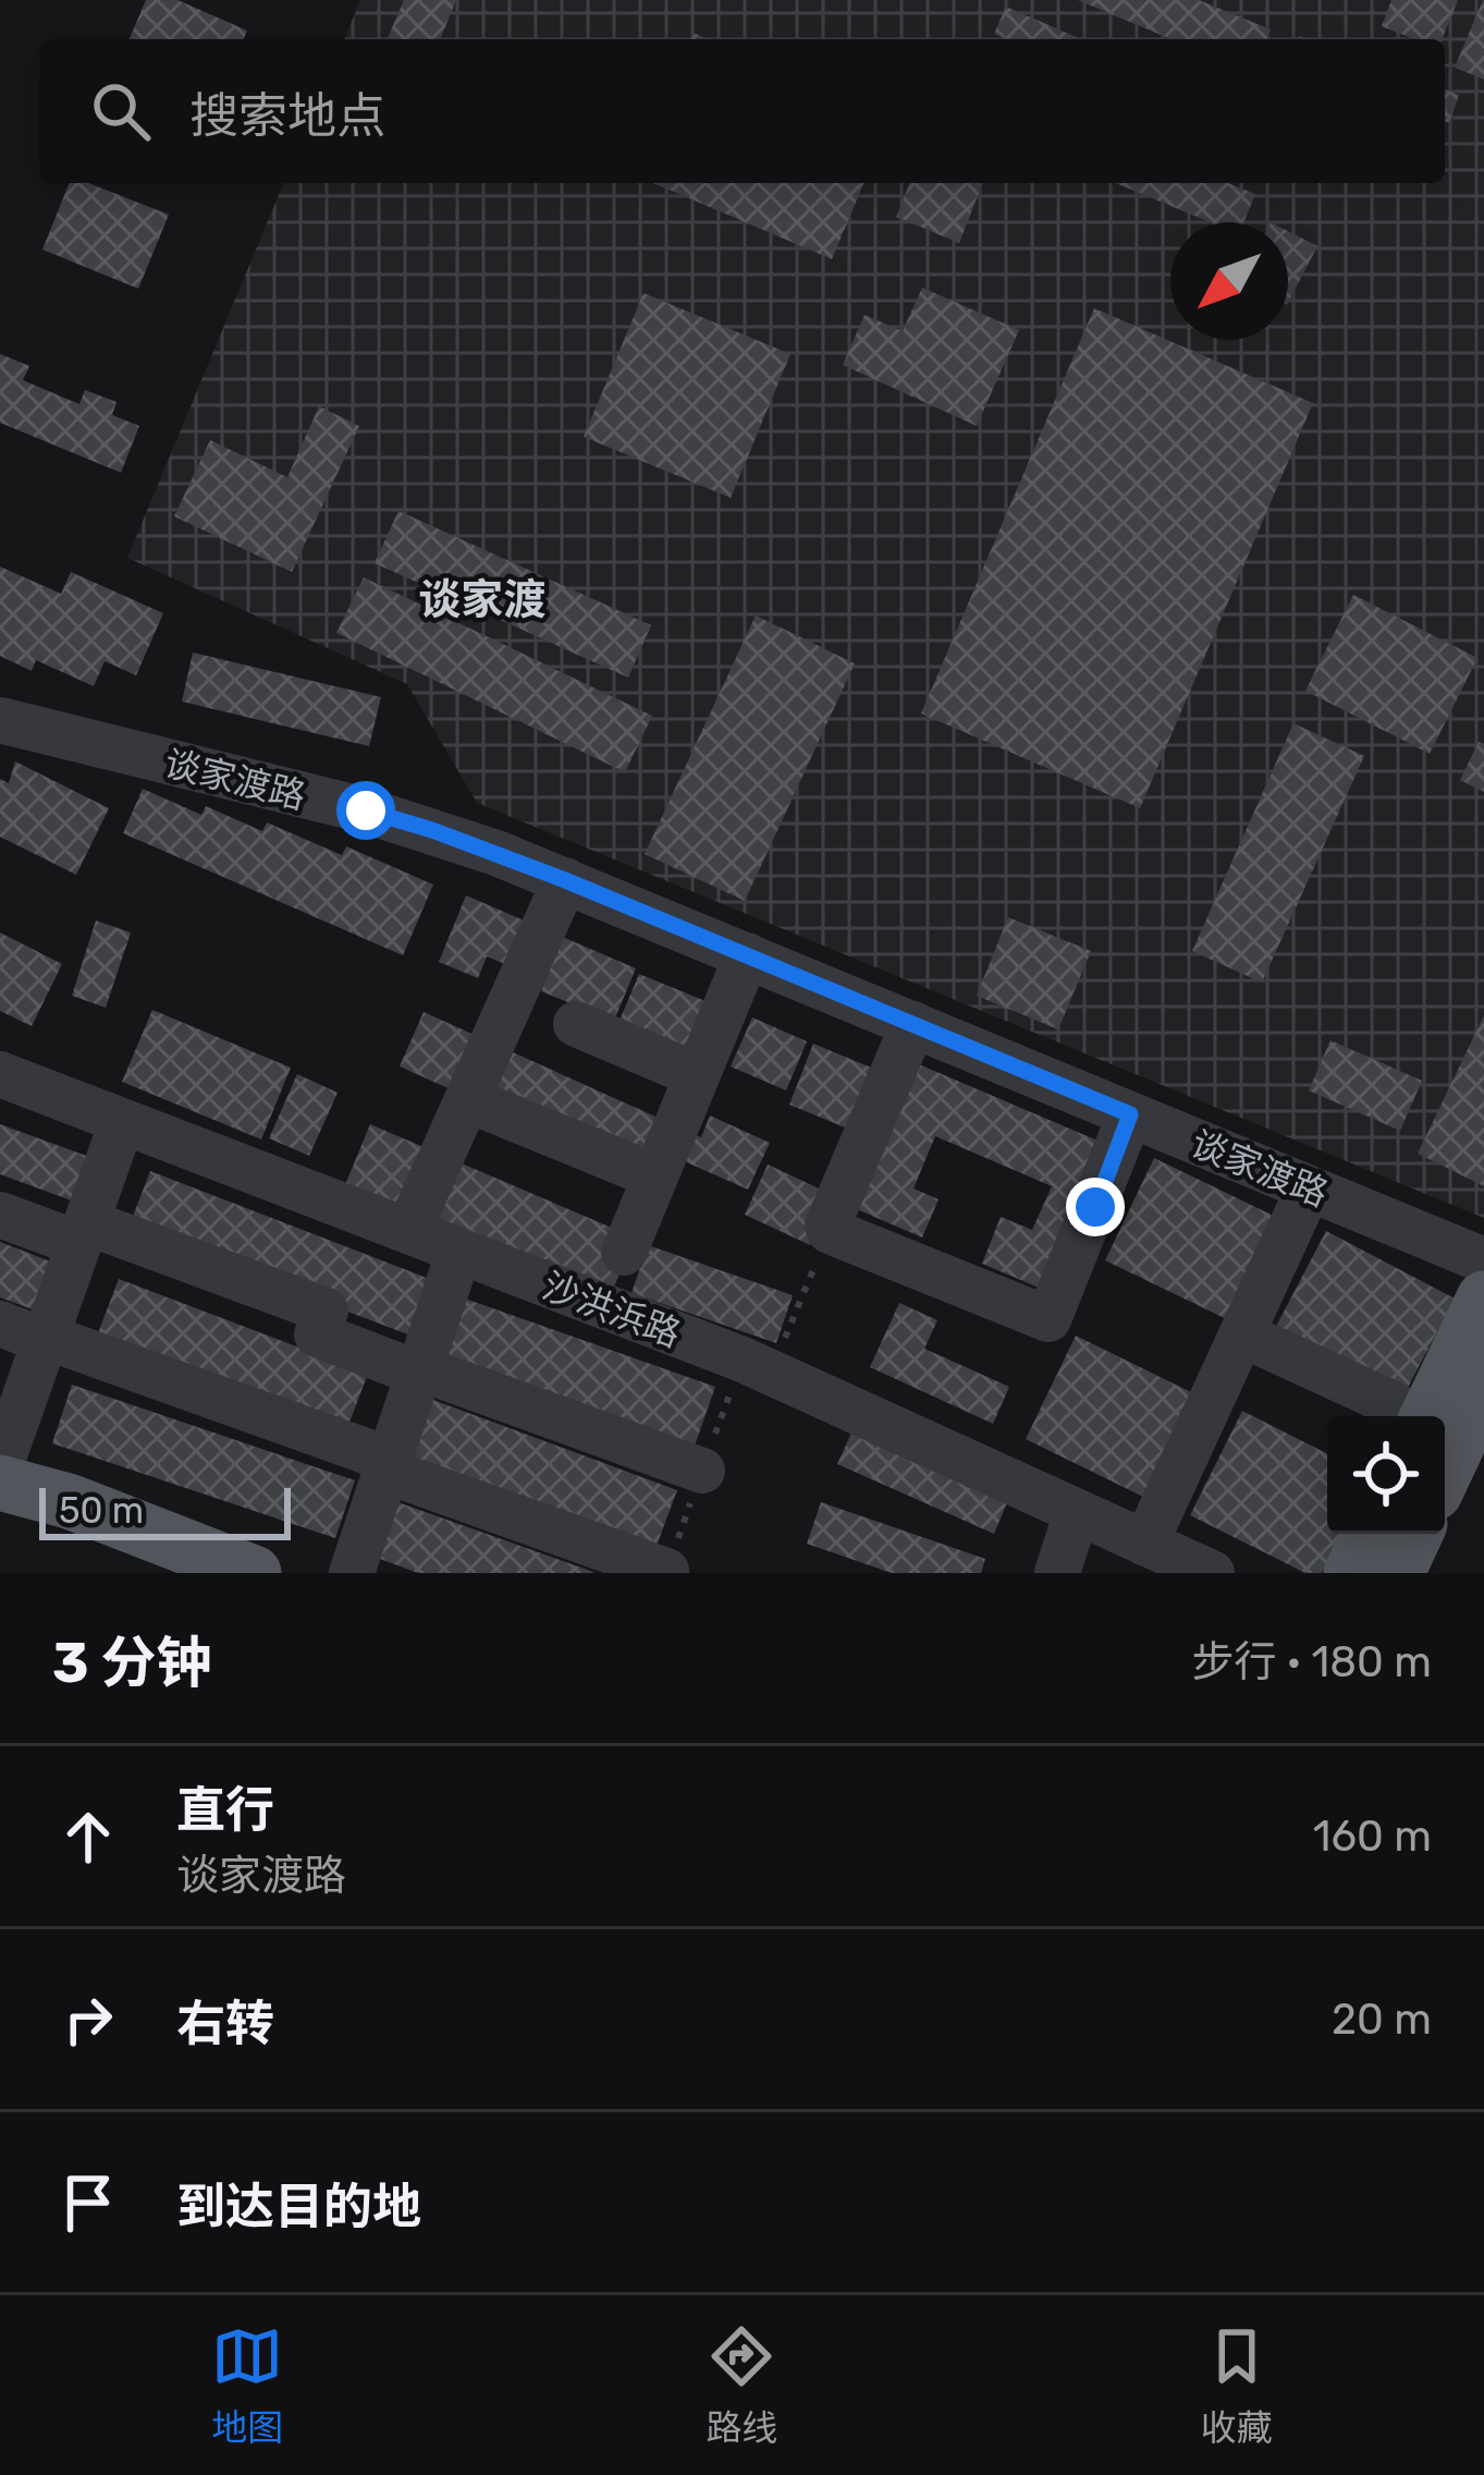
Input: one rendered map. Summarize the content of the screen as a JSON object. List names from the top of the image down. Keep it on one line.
{"streets":{"street":["谈家渡路","沙洪浜路"]},"districts":["谈家渡"],"scale_bar":"50 m","north":"bottom left","page":{"search":"搜索地点","scale":"50 m","heading":["3 分钟","步行 · 180 m"],"list":[["直行","谈家渡路","160 m"],["右转","20 m"],"到达目的地"],"nav":["地图","路线","收藏"]}}
